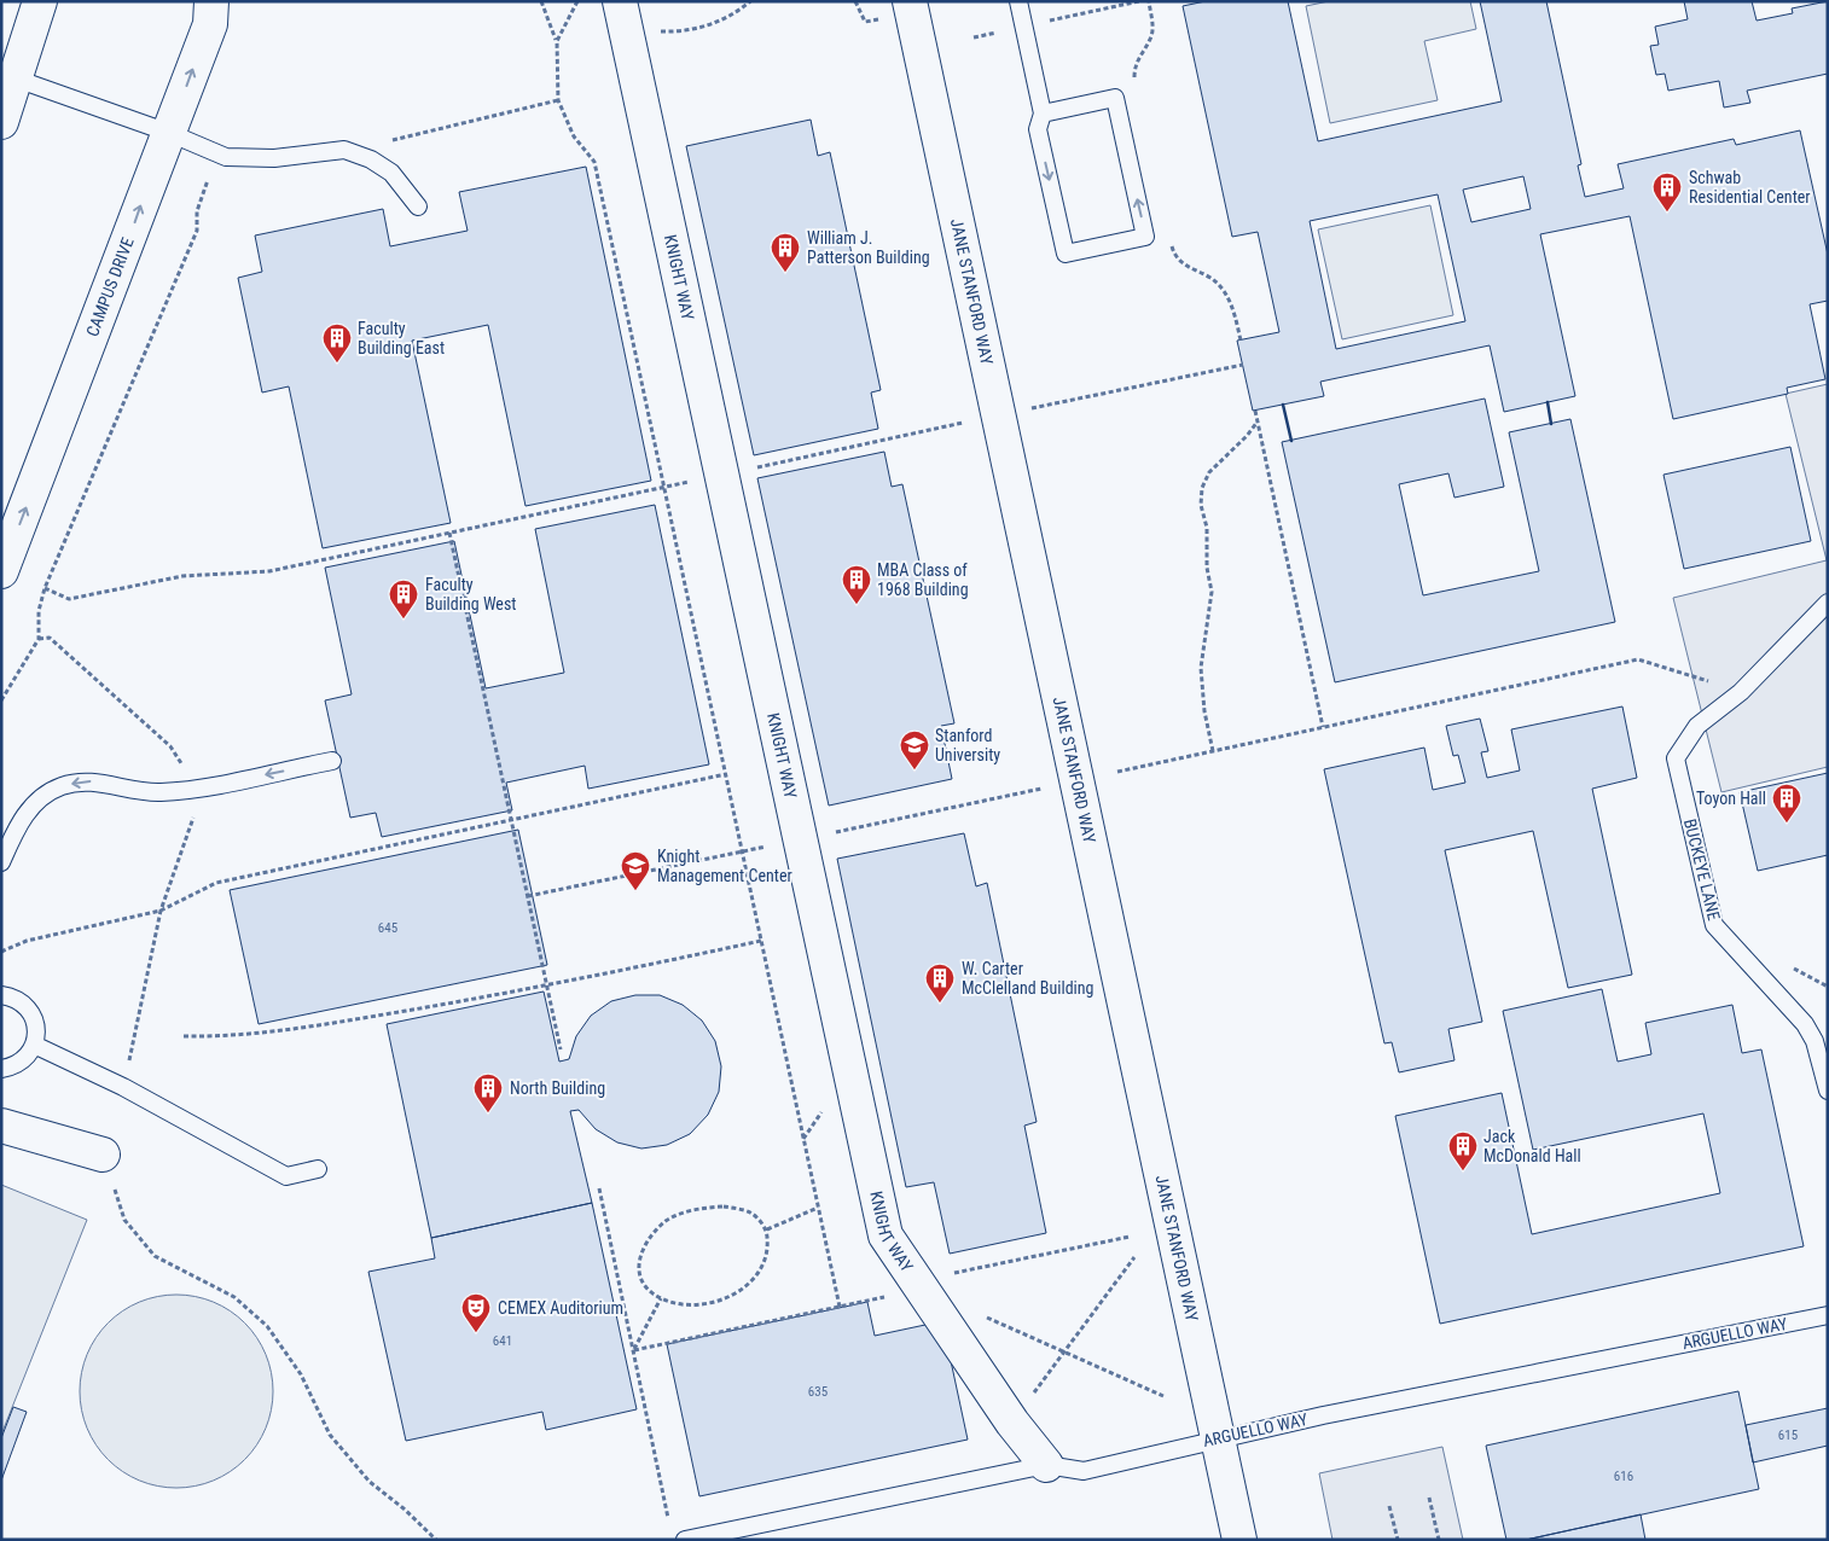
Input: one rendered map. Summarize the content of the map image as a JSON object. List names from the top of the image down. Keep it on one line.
{"streets":{"street":["KNIGHT WAY","CAMPUS DRIVE","JANE STANFORD WAY"],"lane":["BUCKEYE LANE","ARGUELLO WAY"]},"crossings":[["KNIGHT WAY","ARGUELLO WAY"],["JANE STANFORD WAY","ARGUELLO WAY"]],"one_way":["CAMPUS DRIVE"],"places":{"building":["Schwab Residential Center","William J. Patterson Building","Faculty Building East","MBA Class of 1968 Building","Faculty Building West","Toyon Hall","W. Carter McClelland Building","North Building","Jack McDonald Hall"],"school or university":["Stanford University","Knight Management Center"],"theatre":["CEMEX Auditorium"]},"house_numbers":["645","641","635","615","616"]}
